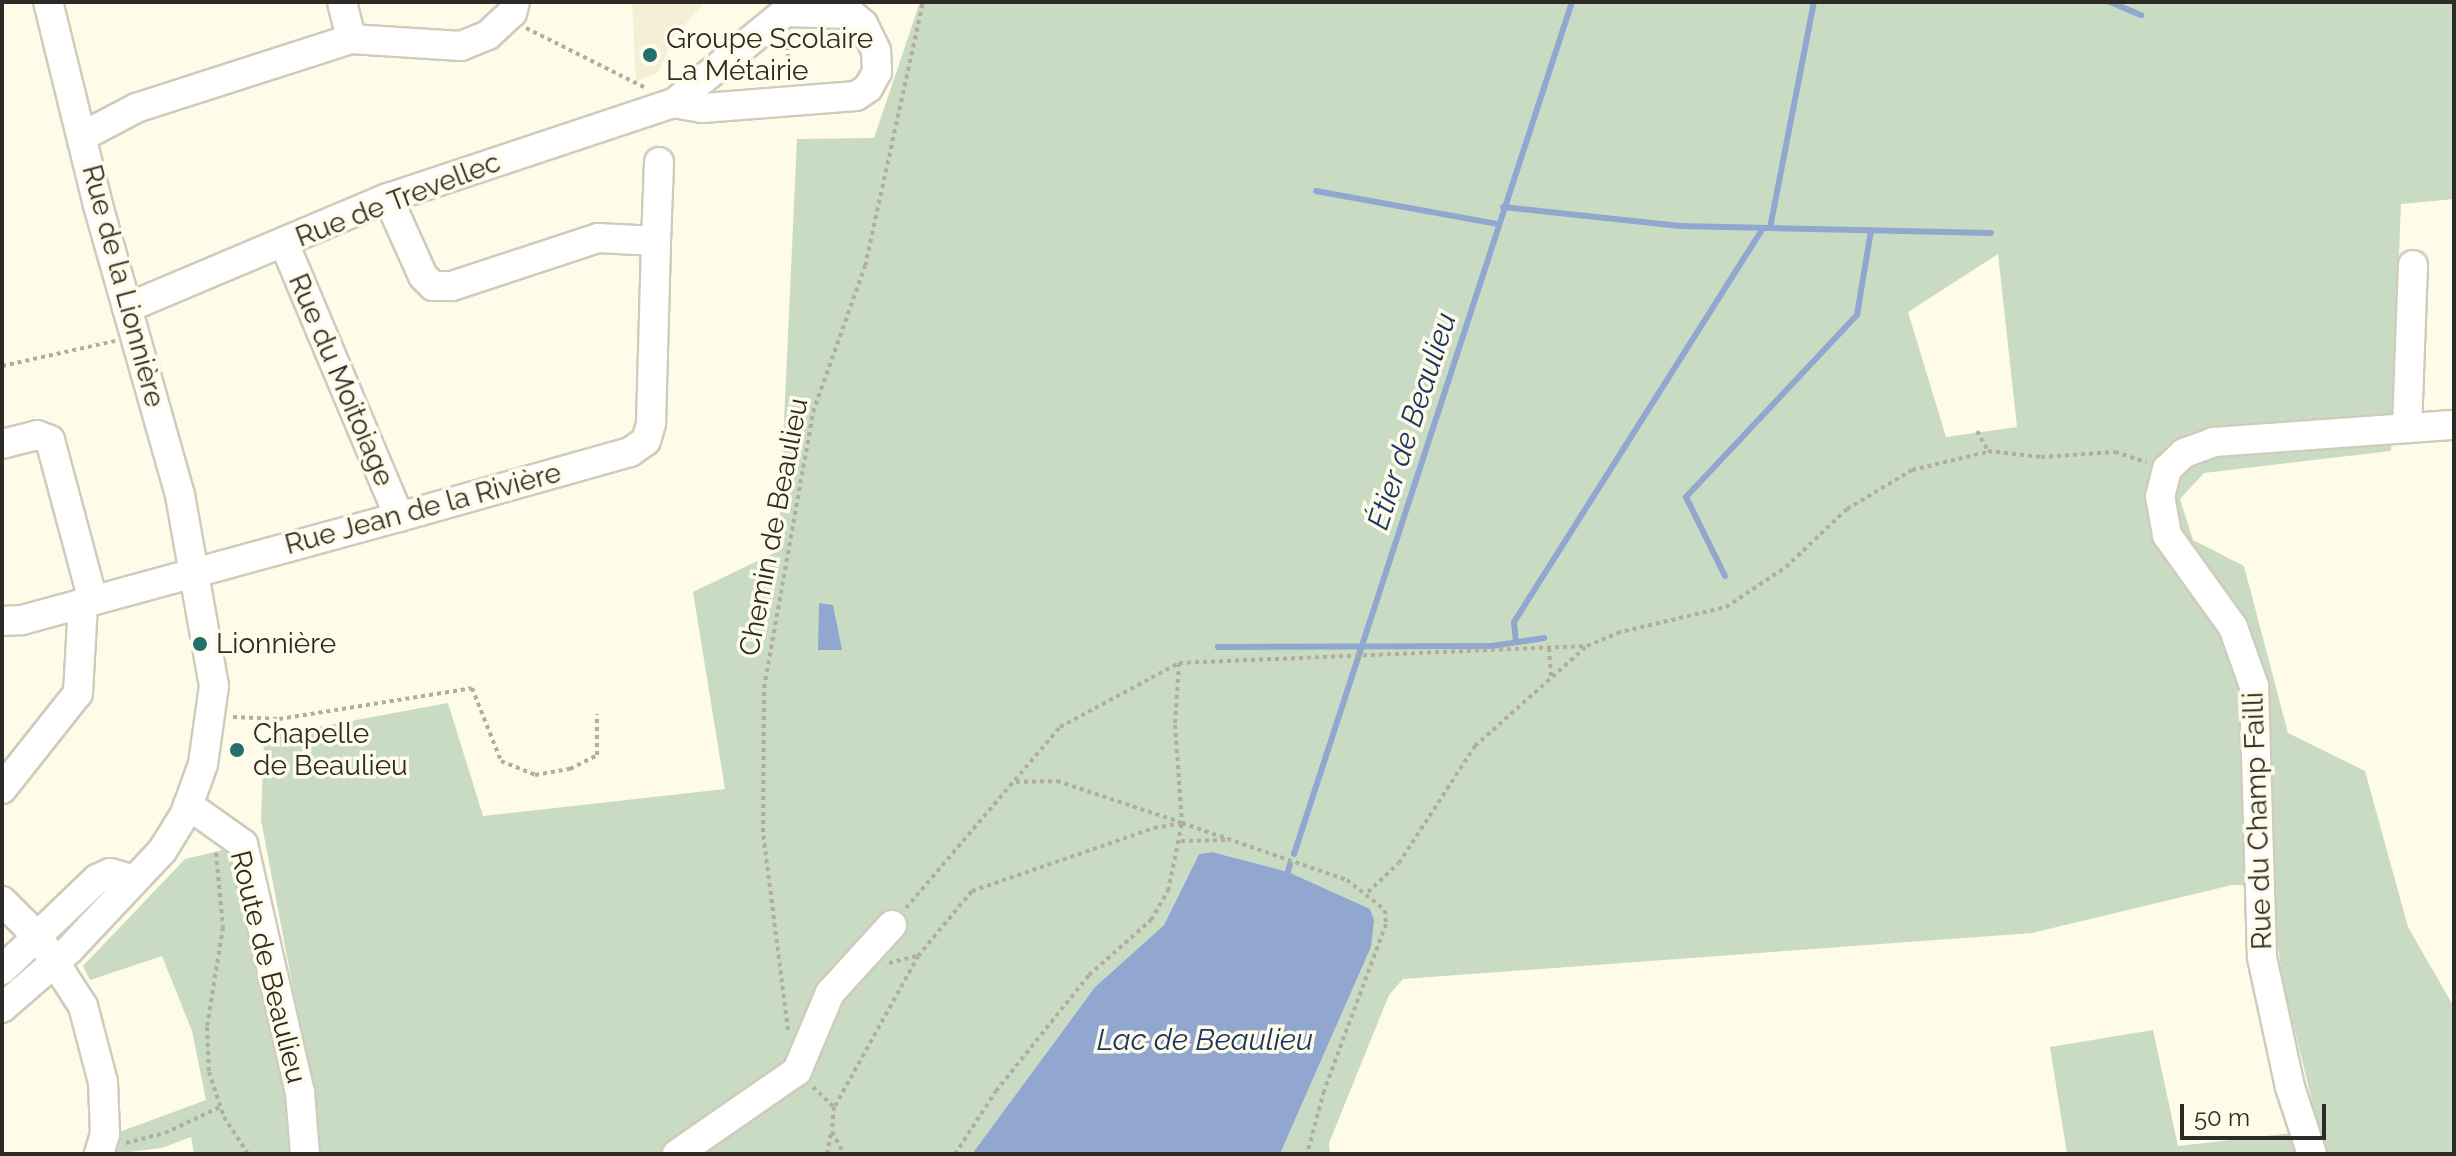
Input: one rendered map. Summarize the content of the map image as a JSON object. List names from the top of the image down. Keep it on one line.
{"streets":{"street":["Rue de Trevellec","Rue de la Lionnière","Rue du Moitoiage","Rue Jean de la Rivière","Rue du Champ Failli","Route de Beaulieu"],"path":["Chemin de Beaulieu"]},"crossings":[["Rue de Trevellec","Rue de la Lionnière"],["Rue de Trevellec","Rue du Moitoiage"],["Rue de la Lionnière","Rue Jean de la Rivière"],["Rue de la Lionnière","Route de Beaulieu"],["Rue du Moitoiage","Rue Jean de la Rivière"]],"water":["Étier de Beaulieu","Lac de Beaulieu"],"places":["Groupe Scolaire La Métairie","Lionnière","Chapelle de Beaulieu"],"scale_bar":"50 m"}
